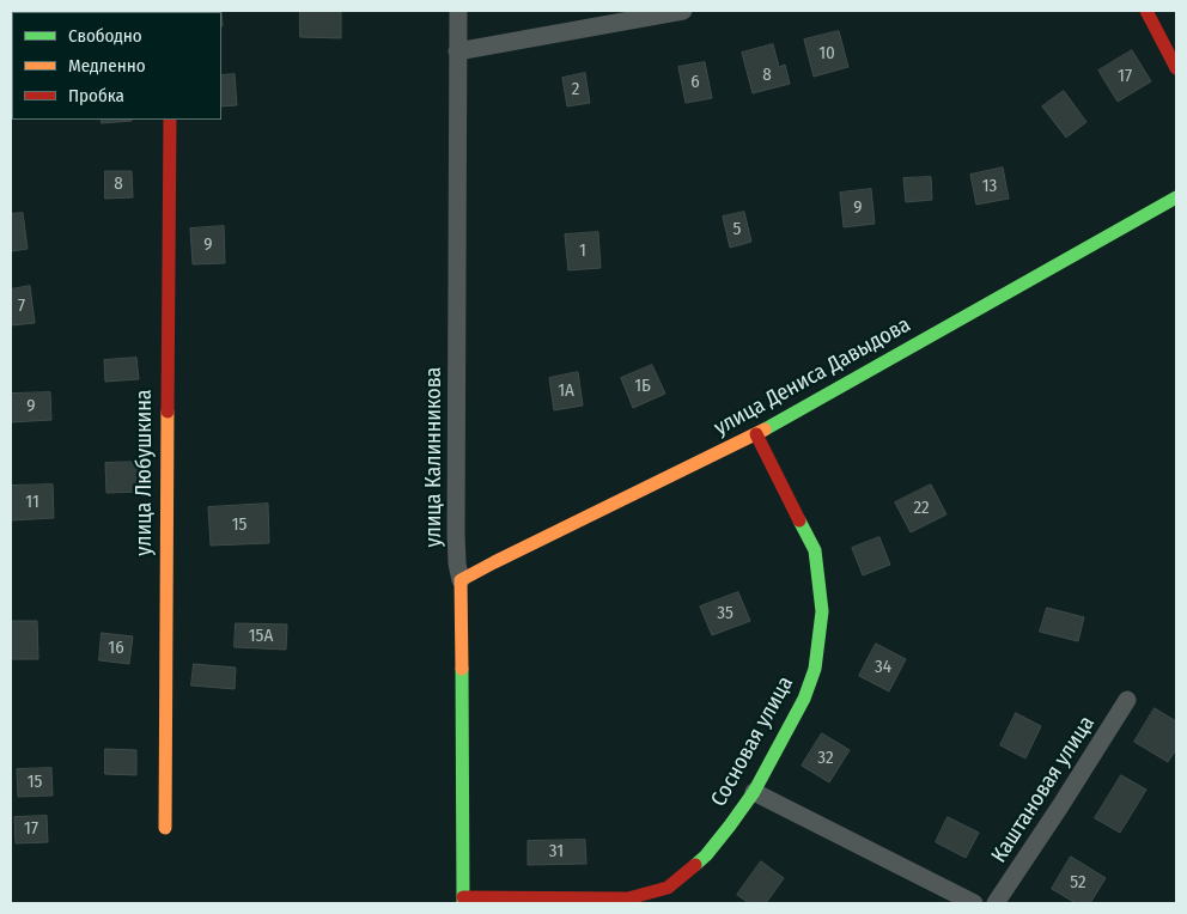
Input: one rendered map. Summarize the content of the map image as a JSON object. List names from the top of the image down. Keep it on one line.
{"streets":{"street":["улица Дениса Давыдова","улица Калинникова","улица Любушкина","Сосновая улица","Каштановая улица"]},"crossings":[["улица Дениса Давыдова","улица Калинникова"],["улица Дениса Давыдова","Сосновая улица"],["улица Калинникова","Сосновая улица"]],"house_numbers":["10","8","17","6","2","8","13","9","5","9","1","7","1Б","1А","9","11","22","15","35","15А","16","34","32","15","17","31","52"],"legend":["Свободно","Медленно","Пробка"]}
